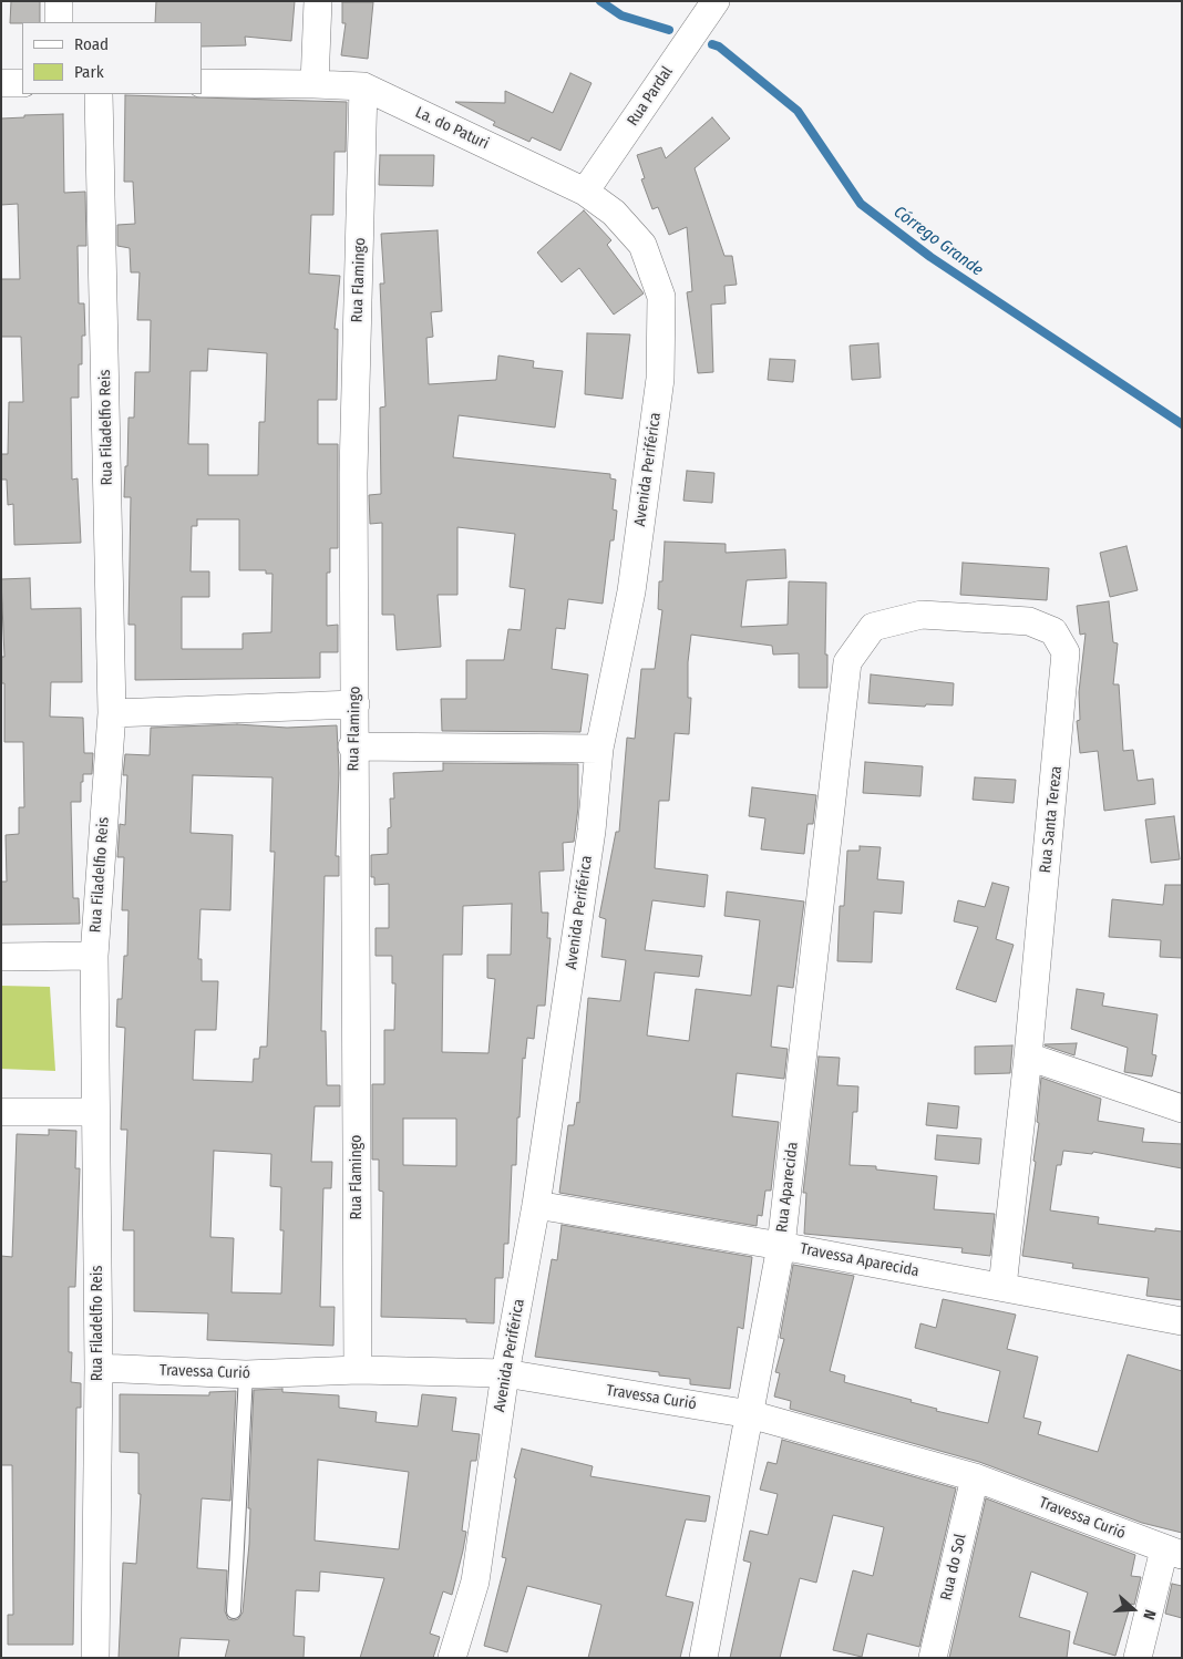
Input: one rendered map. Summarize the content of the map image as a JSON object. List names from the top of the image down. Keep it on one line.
{"streets":{"street":["Rua Pardal","La. do Paturi","Rua Flamingo","Rua Filadelfio Reis","Avenida Periférica","Rua Santa Tereza","Rua Aparecida","Travessa Aparecida","Travessa Curió","Rua do Sol"]},"crossings":[["Rua Pardal","La. do Paturi"],["Rua Pardal","Avenida Periférica"],["La. do Paturi","Rua Flamingo"],["La. do Paturi","Avenida Periférica"],["Rua Flamingo","Travessa Curió"],["Rua Filadelfio Reis","Travessa Curió"],["Avenida Periférica","Travessa Aparecida"],["Avenida Periférica","Travessa Curió"],["Rua Santa Tereza","Rua Aparecida"],["Rua Santa Tereza","Travessa Aparecida"],["Rua Aparecida","Travessa Aparecida"],["Rua Aparecida","Travessa Curió"],["Travessa Curió","Rua do Sol"]],"water":["Córrego Grande"],"legend":["Road","Park"],"north":"right"}
